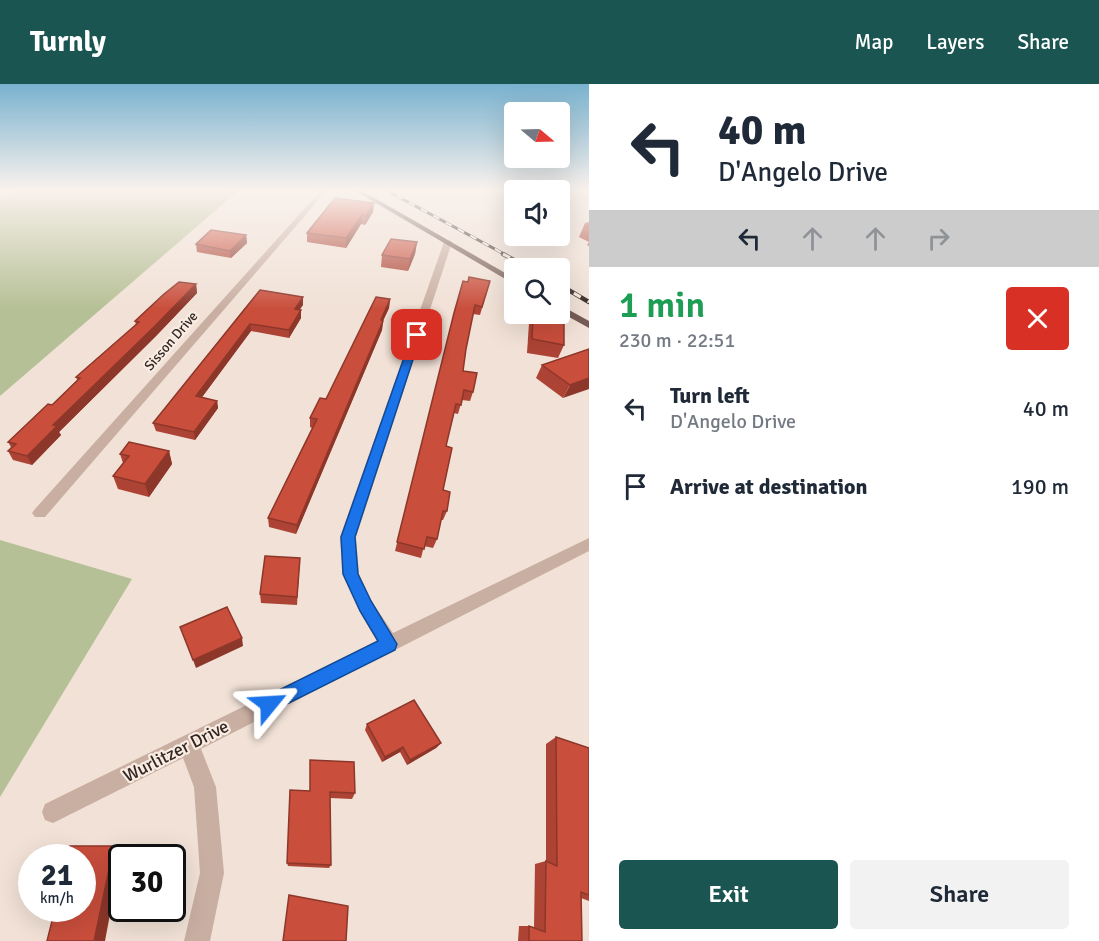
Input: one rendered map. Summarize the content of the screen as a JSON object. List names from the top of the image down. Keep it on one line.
{"streets":{"street":["Sisson Drive","Wurlitzer Drive"]},"north":"right","page":{"header":"Turnly","nav":["Map","Layers","Share"],"turn":["40 m","D'Angelo Drive"],"heading":["1 min","230 m · 22:51"],"list":[{"name":"Turn left","note":"D'Angelo Drive","value":"40 m"},{"name":"Arrive at destination","value":"190 m"}],"speed":"21 km/h","limit":"30","buttons":["Exit","Share"]}}
